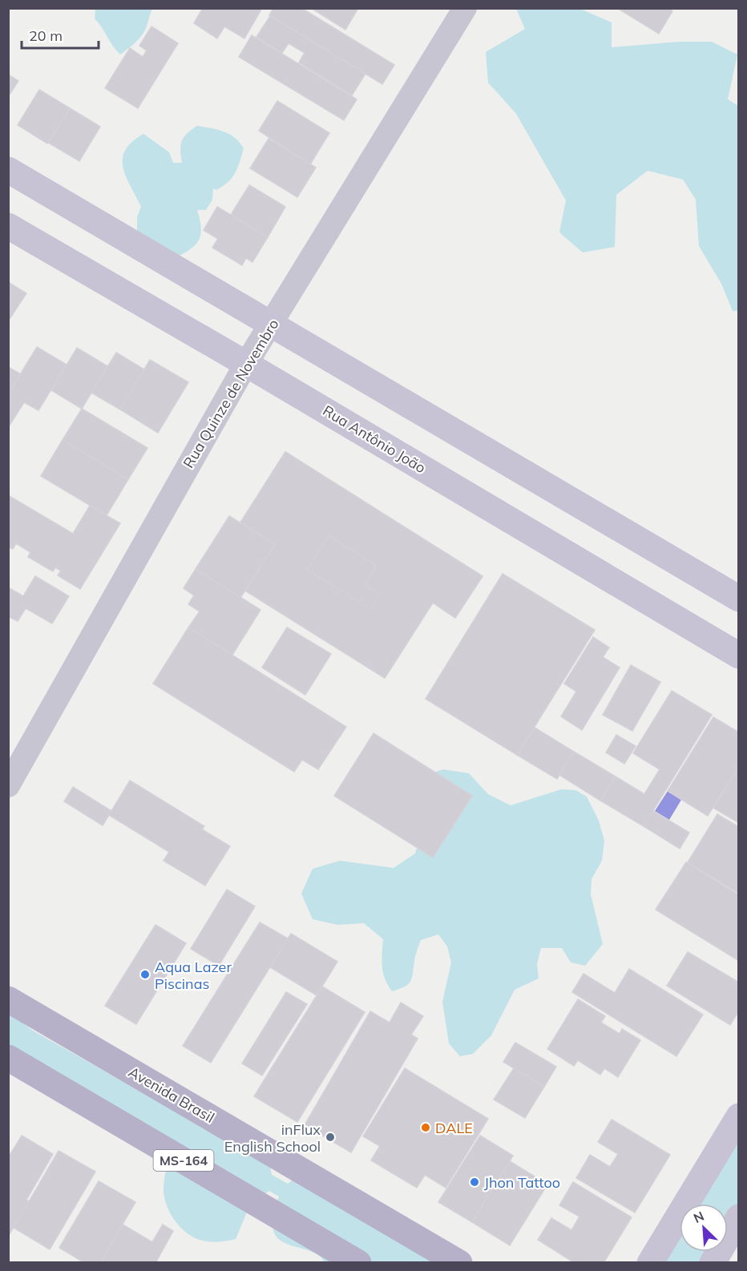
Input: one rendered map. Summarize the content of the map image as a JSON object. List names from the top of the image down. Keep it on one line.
{"streets":{"main road":["Rua Antônio João","Avenida Brasil","MS-164"],"street":["Rua Quinze de Novembro"]},"crossings":[["Rua Quinze de Novembro","Rua Antônio João"]],"places":["Aqua Lazer Piscinas","DALE","inFlux English School","Jhon Tattoo"],"scale_bar":"20 m","north":"top left"}
